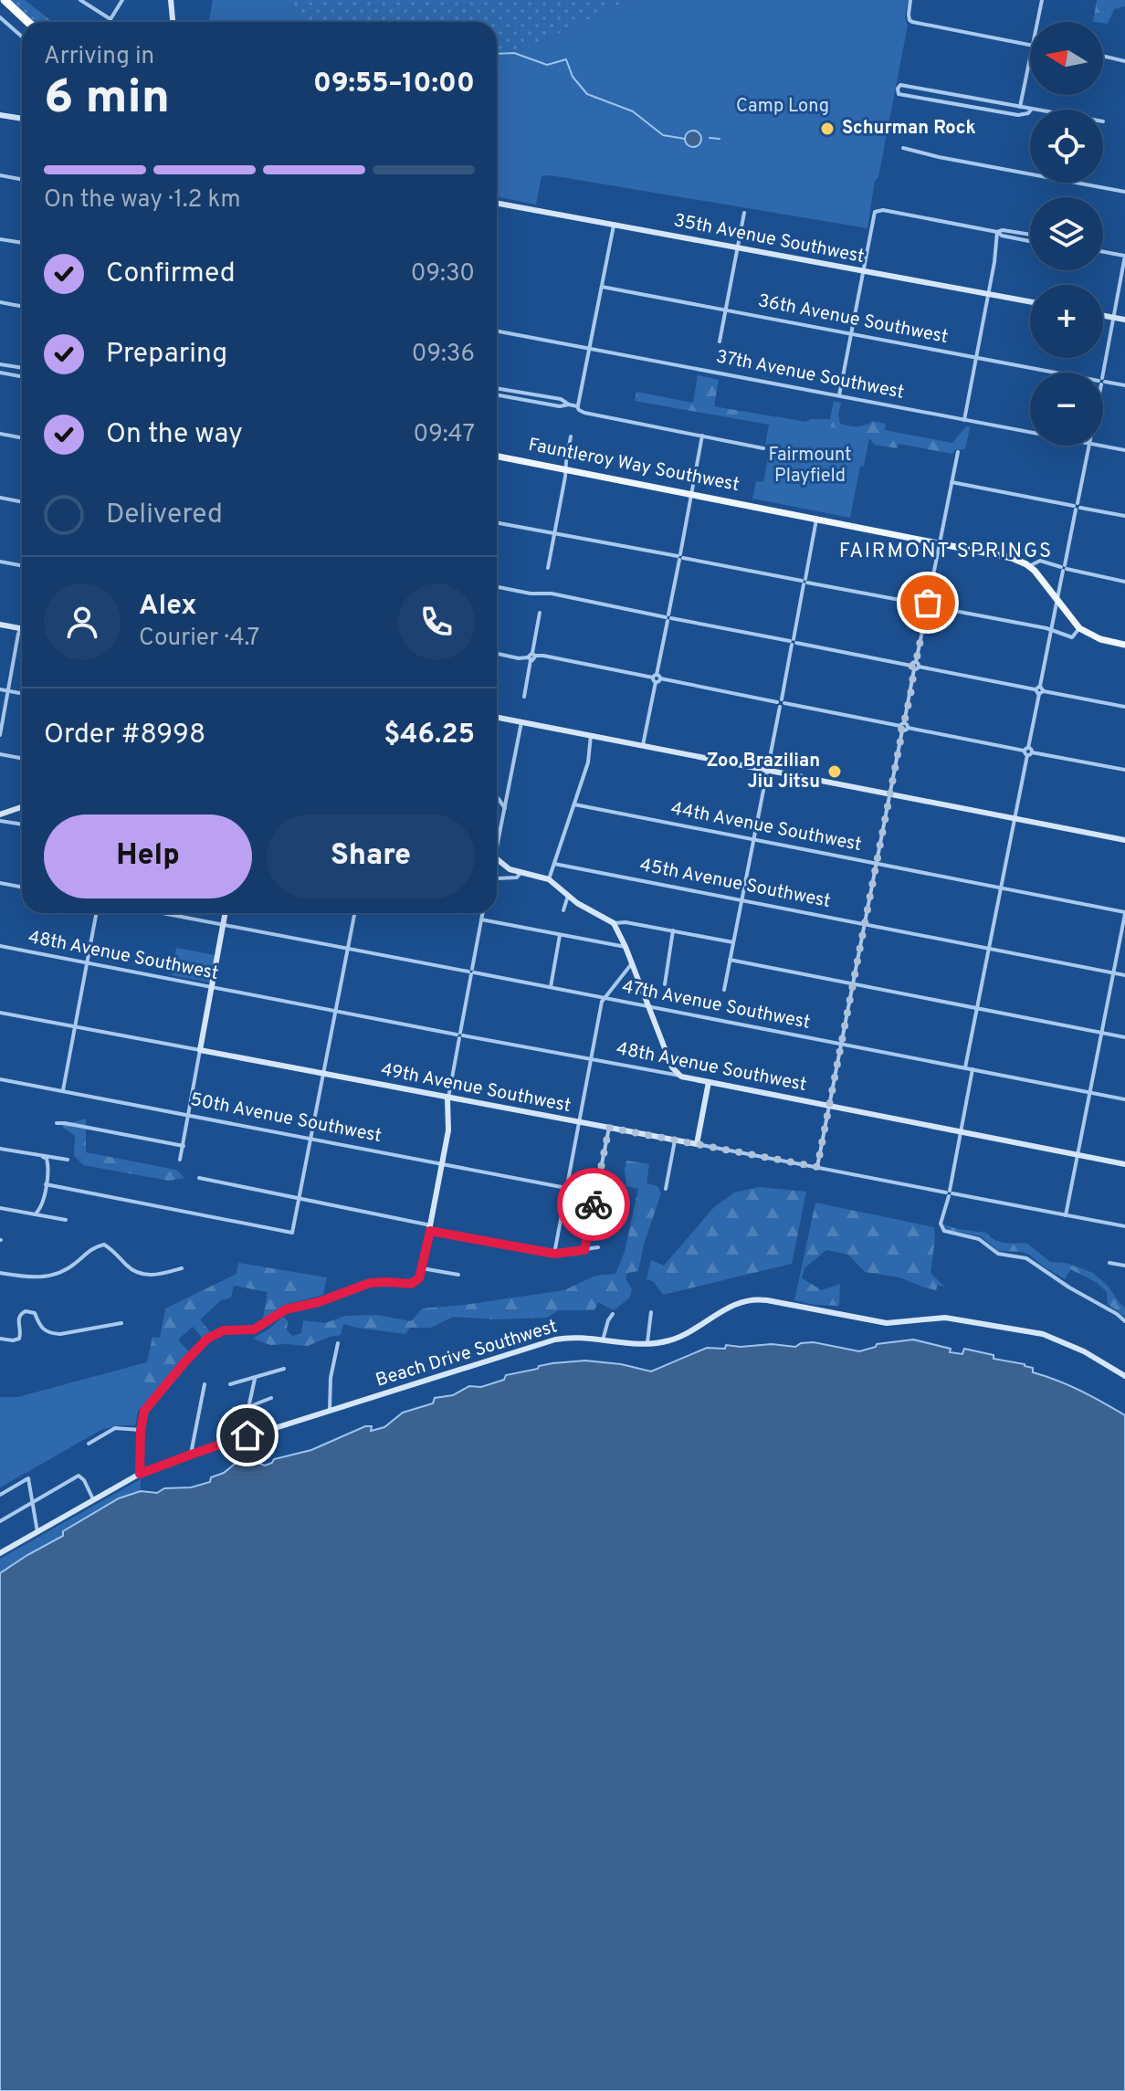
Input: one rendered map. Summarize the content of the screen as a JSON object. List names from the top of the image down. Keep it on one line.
{"streets":{"main road":["35th Avenue Southwest","Fauntleroy Way Southwest","48th Avenue Southwest","49th Avenue Southwest","Beach Drive Southwest"],"street":["36th Avenue Southwest","37th Avenue Southwest","44th Avenue Southwest","45th Avenue Southwest","47th Avenue Southwest","50th Avenue Southwest"]},"districts":["FAIRMONT SPRINGS"],"parks":["Camp Long","Fairmount Playfield"],"places":["Schurman Rock","Zoo Brazilian Jiu Jitsu"],"north":"left","page":{"map_buttons":["+","−"],"heading":["6 min","Arriving in","09:55–10:00"],"panel":["Alex","Courier · 4.7","Order #8998","$46.25"],"bar":"On the way · 1.2 km","list":[["Confirmed","09:30"],["Preparing","09:36"],["On the way","09:47"],"Delivered"],"buttons":["Help","Share"]}}
